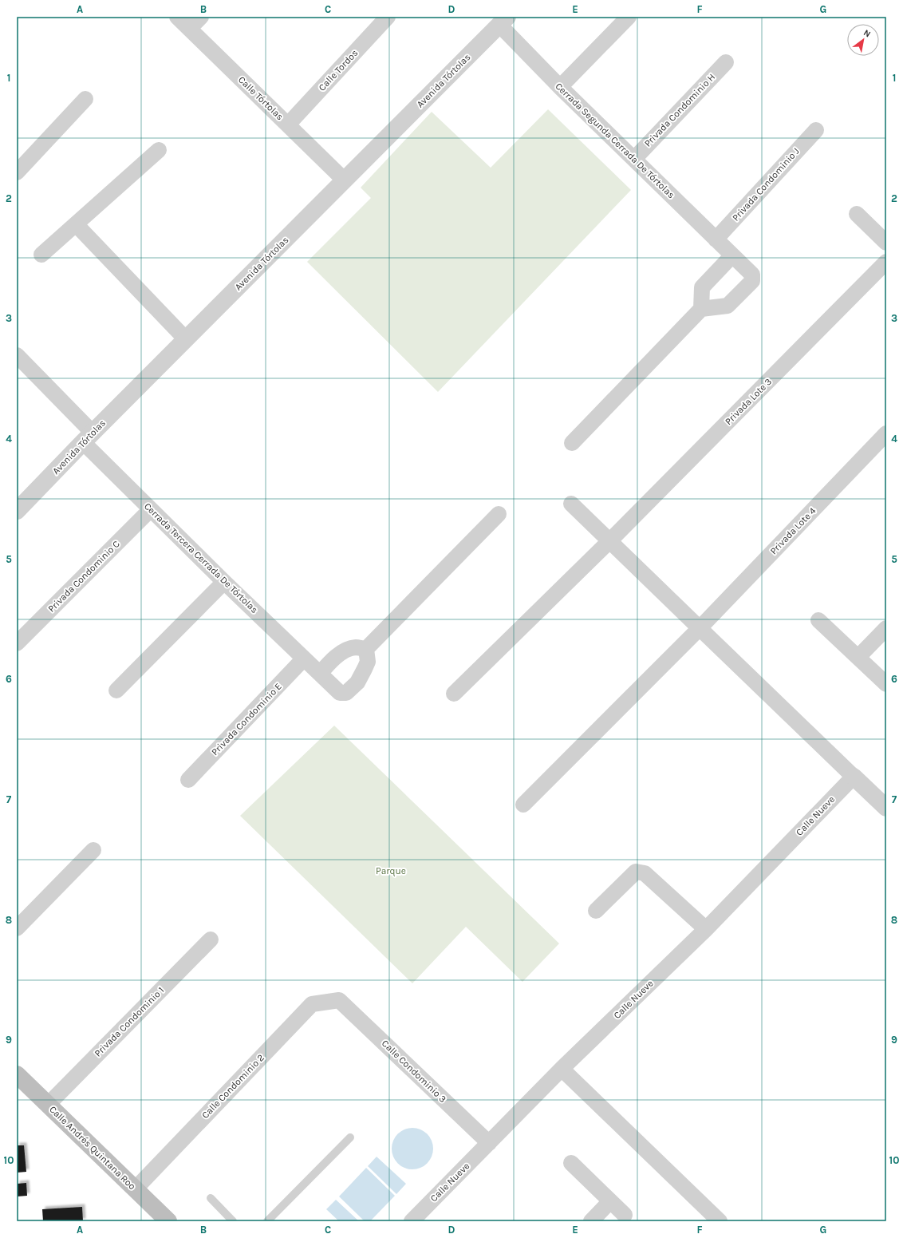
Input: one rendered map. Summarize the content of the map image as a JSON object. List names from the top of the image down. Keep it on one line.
{"streets":{"main road":["Calle Andrés Quintana Roo"],"street":["Calle Tordos","Avenida Tórtolas","Calle Tórtolas","Privada Condominio H","Cerrada Segunda Cerrada De Tórtolas","Privada Condominio J","Privada Lote 3","Privada Lote 4","Cerrada Tercera Cerrada De Tórtolas","Privada Condominio C","Privada Condominio E","Calle Nueve","Privada Condominio 1","Calle Condominio 3","Calle Condominio 2"]},"crossings":[["Calle Tordos","Calle Tórtolas"],["Avenida Tórtolas","Calle Tórtolas"],["Avenida Tórtolas","Cerrada Segunda Cerrada De Tórtolas"],["Avenida Tórtolas","Cerrada Tercera Cerrada De Tórtolas"],["Privada Condominio H","Cerrada Segunda Cerrada De Tórtolas"],["Cerrada Segunda Cerrada De Tórtolas","Privada Condominio J"],["Cerrada Tercera Cerrada De Tórtolas","Privada Condominio C"],["Cerrada Tercera Cerrada De Tórtolas","Privada Condominio E"],["Calle Nueve","Calle Condominio 3"],["Privada Condominio 1","Calle Andrés Quintana Roo"],["Calle Condominio 3","Calle Condominio 2"],["Calle Condominio 2","Calle Andrés Quintana Roo"]],"parks":["Parque"],"north":"top right","grid":{"columns":["A","B","C","D","E","F","G"],"rows":["1","2","3","4","5","6","7","8","9","10"]}}
